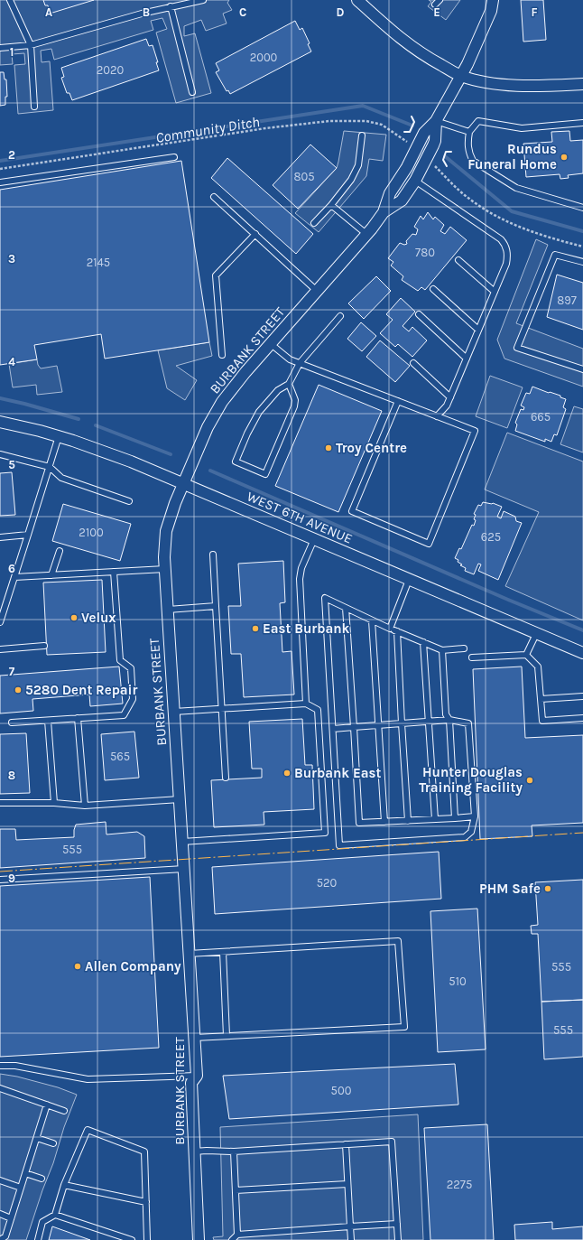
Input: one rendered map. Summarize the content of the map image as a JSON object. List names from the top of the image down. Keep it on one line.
{"streets":{"street":["BURBANK STREET","WEST 6TH AVENUE"]},"crossings":[["BURBANK STREET","WEST 6TH AVENUE"]],"water":["Community Ditch"],"places":["Rundus Funeral Home","Troy Centre","Velux","East Burbank","5280 Dent Repair","Burbank East","Hunter Douglas Training Facility","PHM Safe","Allen Company"],"house_numbers":["2000","2020","805","780","2145","897","665","2100","625","565","555","520","555","510","555","500","2275"],"grid":{"columns":["A","B","C","D","E","F"],"rows":["1","2","3","4","5","6","7","8","9"]}}
